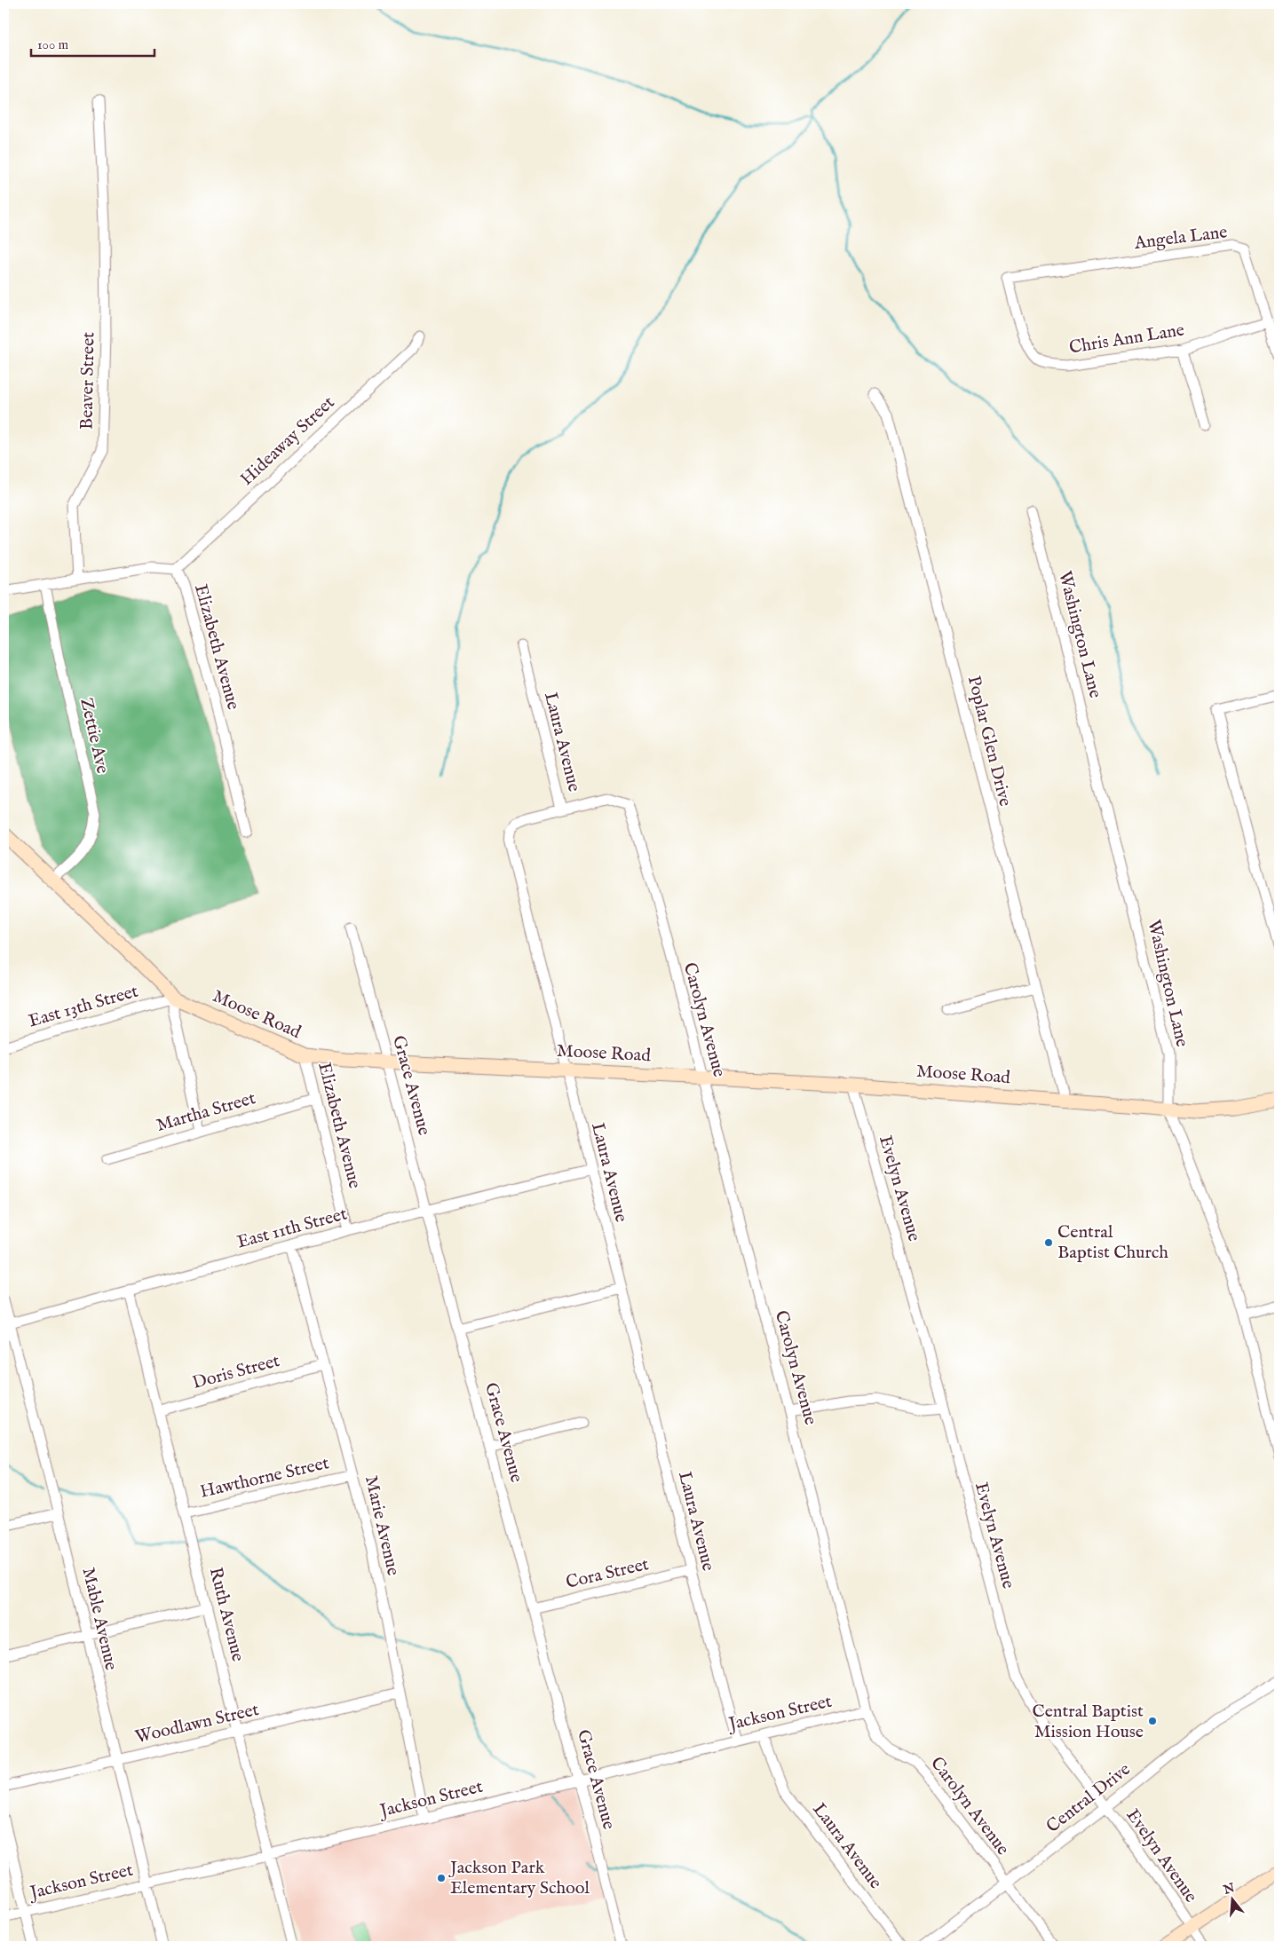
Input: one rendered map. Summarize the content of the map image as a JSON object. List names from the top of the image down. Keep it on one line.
{"streets":{"street":["Angela Lane","Chris Ann Lane","Beaver Street","Hideaway Street","Washington Lane","Elizabeth Avenue","Zettie Ave","Poplar Glen Drive","Laura Avenue","East 13th Street","Moose Road","Carolyn Avenue","Grace Avenue","Martha Street","Evelyn Avenue","East 11th Street","Doris Street","Hawthorne Street","Marie Avenue","Cora Street","Ruth Avenue","Mable Avenue","Jackson Street","Woodlawn Street","Central Drive"]},"crossings":[["Angela Lane","Chris Ann Lane"],["Beaver Street","Elizabeth Avenue"],["Hideaway Street","Elizabeth Avenue"],["Washington Lane","Moose Road"],["Elizabeth Avenue","Moose Road"],["Elizabeth Avenue","Martha Street"],["Elizabeth Avenue","East 11th Street"],["Zettie Ave","Moose Road"],["Poplar Glen Drive","Moose Road"],["Laura Avenue","Moose Road"],["Laura Avenue","Carolyn Avenue"],["Laura Avenue","East 11th Street"],["Laura Avenue","Cora Street"],["Laura Avenue","Jackson Street"],["East 13th Street","Moose Road"],["Moose Road","Carolyn Avenue"],["Moose Road","Grace Avenue"],["Moose Road","Evelyn Avenue"],["Carolyn Avenue","Jackson Street"],["Carolyn Avenue","Central Drive"],["Grace Avenue","East 11th Street"],["Grace Avenue","Cora Street"],["Grace Avenue","Jackson Street"],["Evelyn Avenue","Central Drive"],["East 11th Street","Marie Avenue"],["East 11th Street","Ruth Avenue"],["East 11th Street","Mable Avenue"],["Doris Street","Marie Avenue"],["Doris Street","Ruth Avenue"],["Hawthorne Street","Marie Avenue"],["Hawthorne Street","Ruth Avenue"],["Marie Avenue","Jackson Street"],["Marie Avenue","Woodlawn Street"],["Ruth Avenue","Jackson Street"],["Ruth Avenue","Woodlawn Street"],["Mable Avenue","Jackson Street"],["Mable Avenue","Woodlawn Street"]],"places":["Central Baptist Church","Central Baptist Mission House","Jackson Park Elementary School"],"scale_bar":"100 m","north":"top"}
